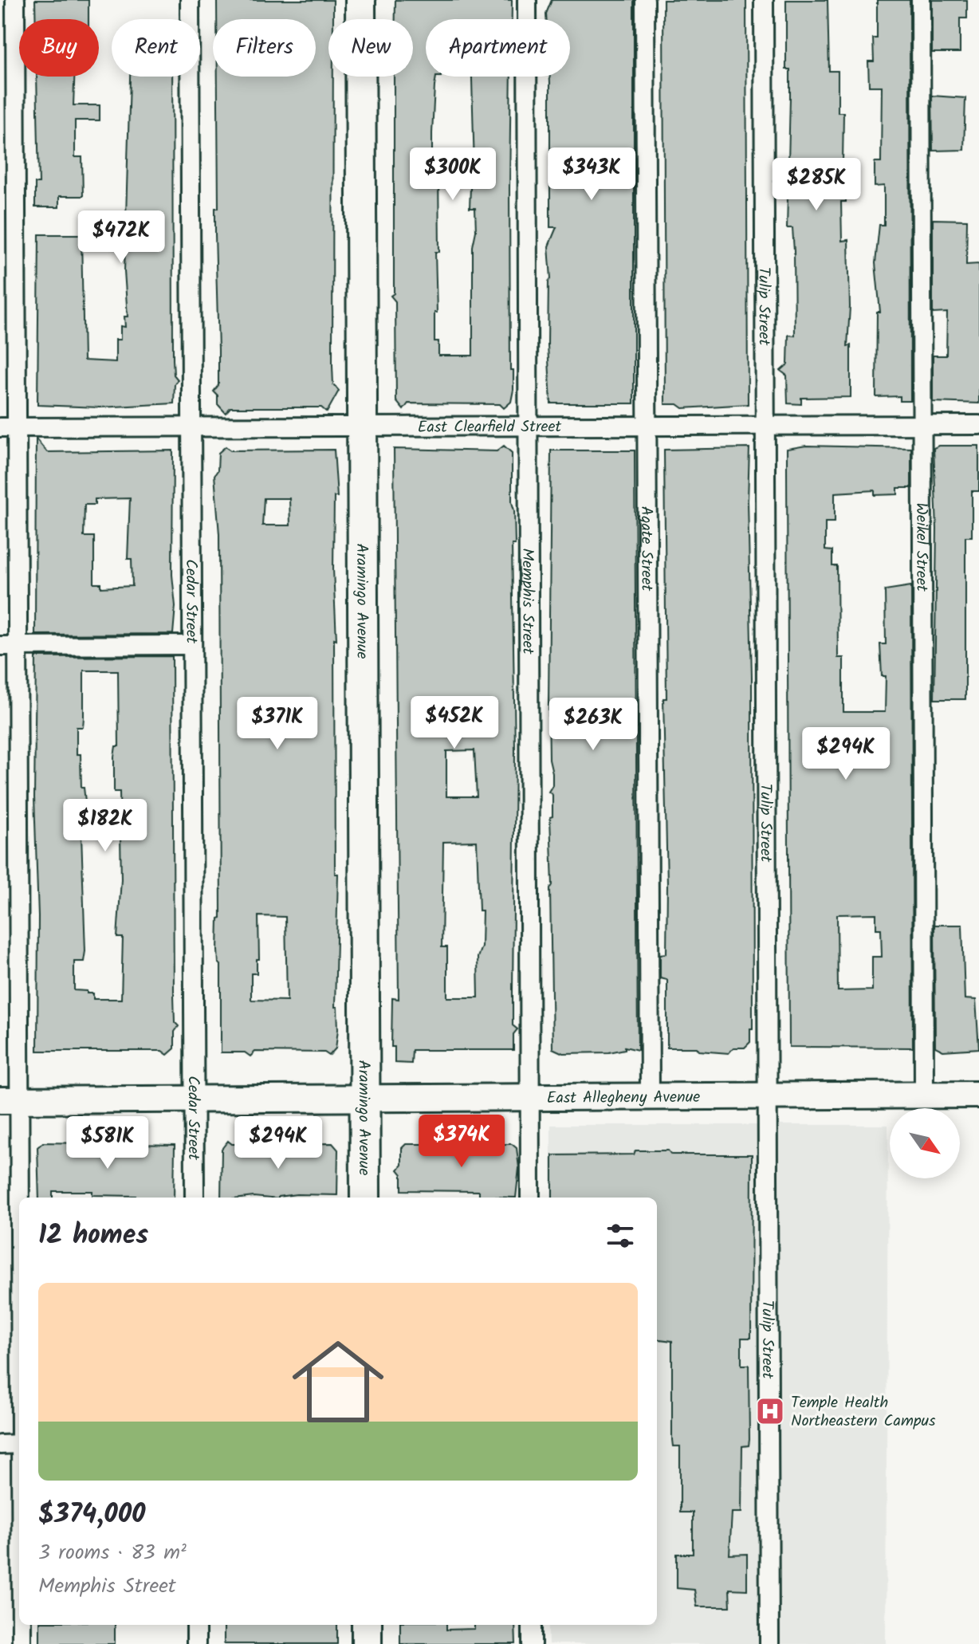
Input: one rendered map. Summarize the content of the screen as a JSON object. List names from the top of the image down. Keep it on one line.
{"streets":{"main road":["Aramingo Avenue","East Allegheny Avenue"],"street":["Tulip Street","East Clearfield Street","Agate Street","Weikel Street","Cedar Street","Memphis Street"]},"crossings":[["Tulip Street","East Clearfield Street"],["Tulip Street","East Allegheny Avenue"],["East Clearfield Street","Agate Street"],["East Clearfield Street","Weikel Street"],["East Clearfield Street","Cedar Street"],["East Clearfield Street","Aramingo Avenue"],["East Clearfield Street","Memphis Street"],["Agate Street","East Allegheny Avenue"],["Weikel Street","East Allegheny Avenue"],["Cedar Street","East Allegheny Avenue"],["Aramingo Avenue","East Allegheny Avenue"],["Memphis Street","East Allegheny Avenue"]],"places":{"hospital":["Temple Health Northeastern Campus"]},"north":"bottom right","page":{"chip":["Buy","Rent","Filters","New","Apartment"],"price":["$300K","$343K","$285K","$472K","$452K","$371K","$263K","$294K","$182K","$374K","$581K","$294K"],"heading":"12 homes","list":[{"name":"$374,000","note":"3 rooms · 83 m² · Memphis Street"}]}}
